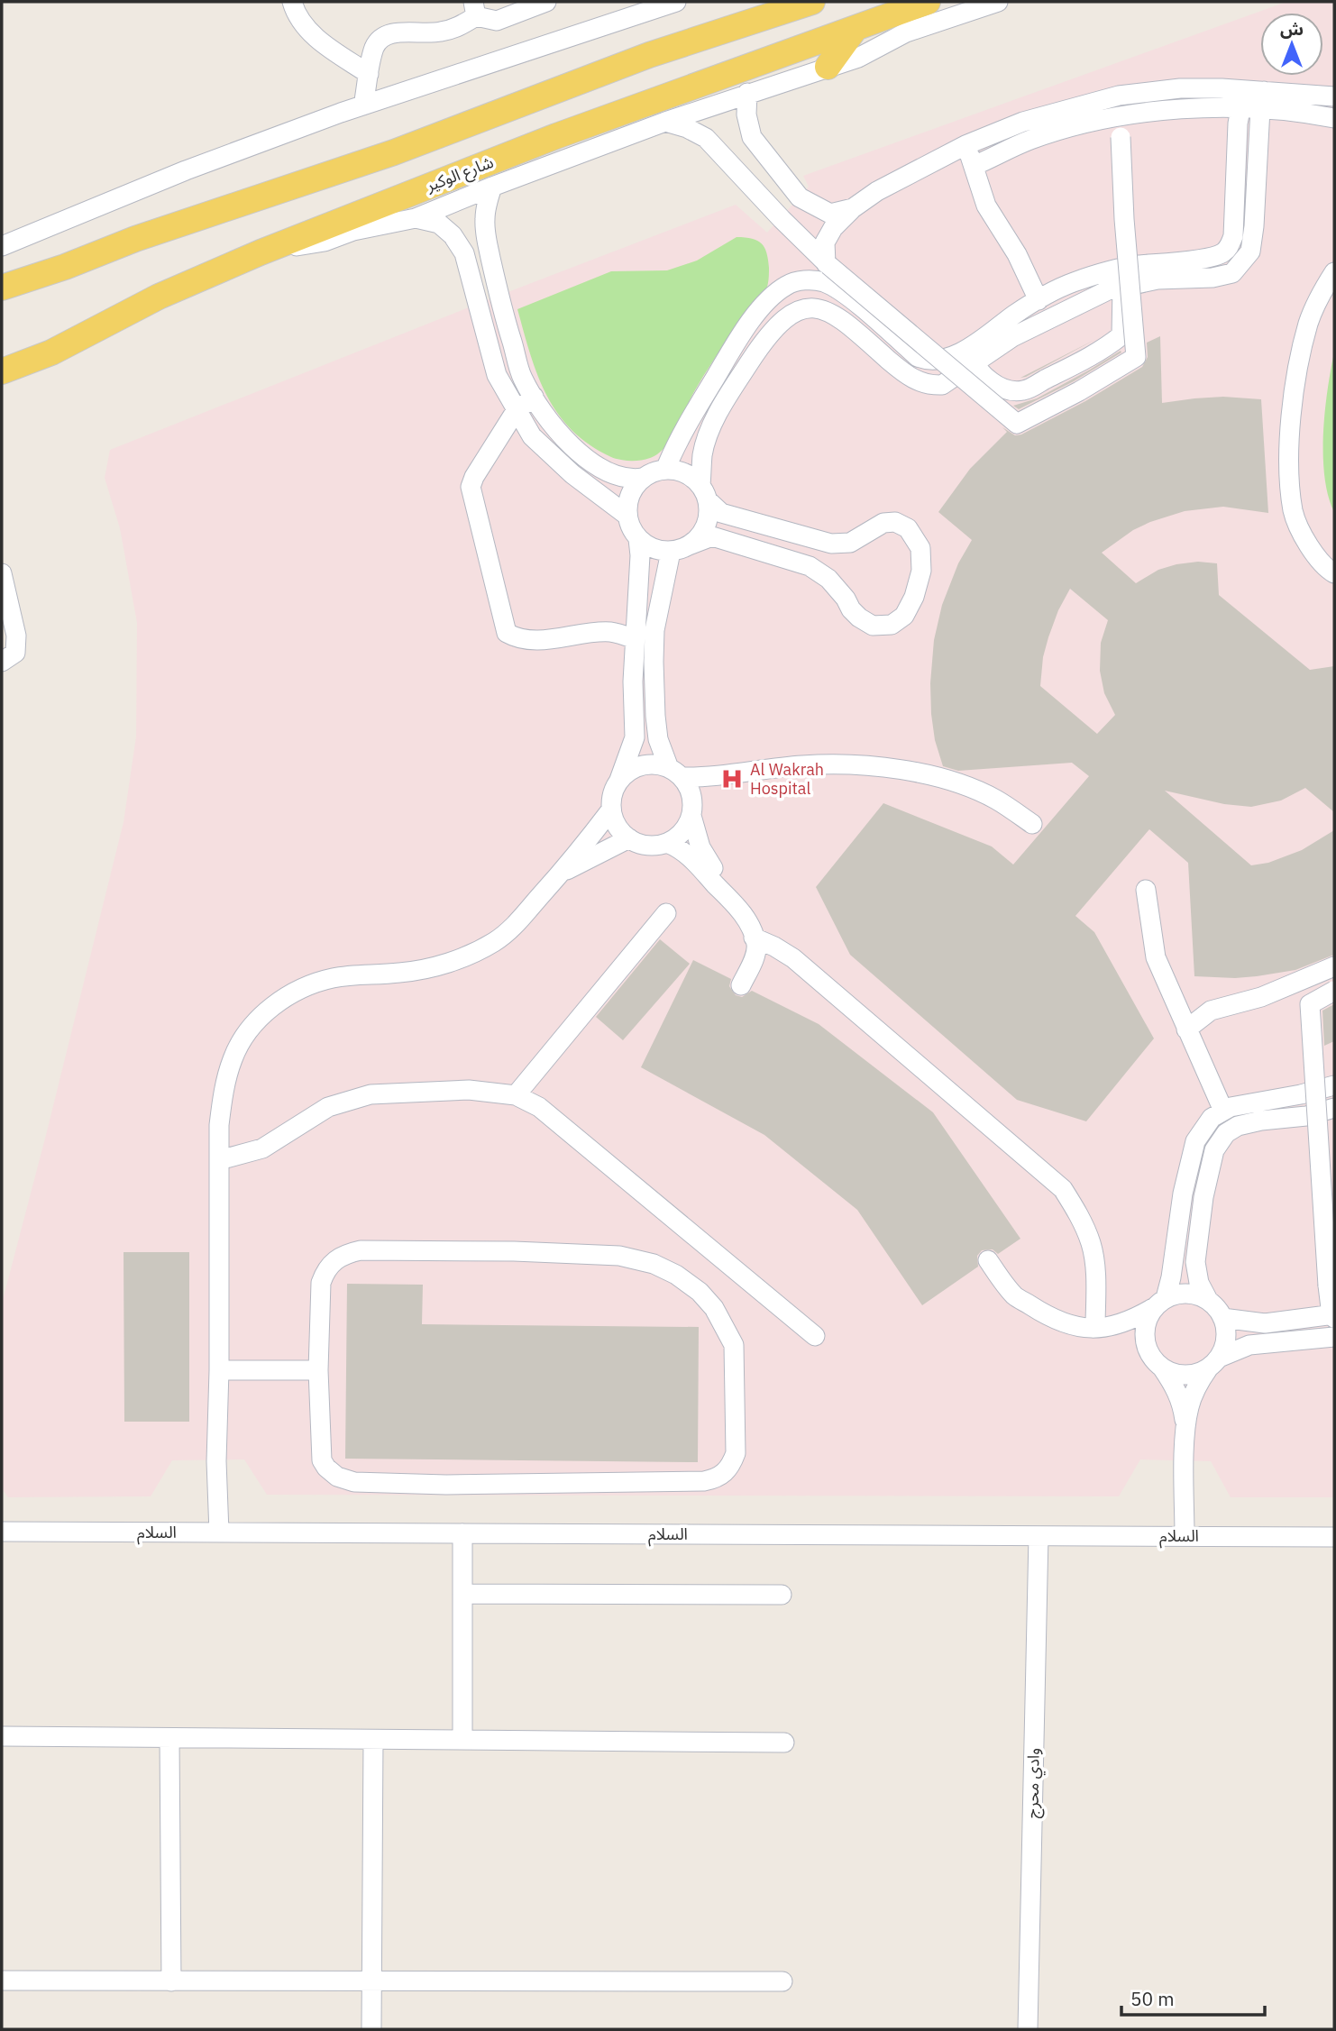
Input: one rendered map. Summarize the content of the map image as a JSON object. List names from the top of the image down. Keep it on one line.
{"streets":{"main road":["شارع الوكير"],"street":["السلام","وادي محرج"]},"crossings":[["السلام","وادي محرج"]],"places":{"hospital":["Al Wakrah Hospital"]},"scale_bar":"50 m","north":"top"}
